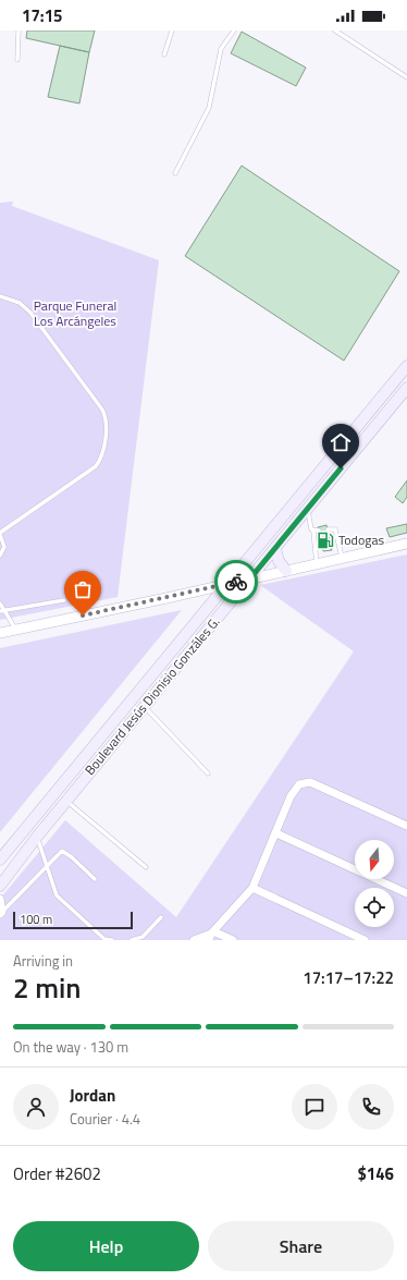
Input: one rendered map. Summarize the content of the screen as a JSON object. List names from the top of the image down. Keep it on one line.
{"streets":{"main road":["Boulevard Jesús Dionisio Gonzáles G."]},"parks":["Parque Funeral Los Arcángeles"],"places":{"fuel station":["Todogas"]},"scale_bar":"100 m","north":"bottom","page":{"status":"17:15","scale":"100 m","heading":["2 min","Arriving in","17:17–17:22"],"panel":["Jordan","Courier · 4.4","Order #2602","$146"],"bar":"On the way · 130 m","buttons":["Help","Share"]}}
